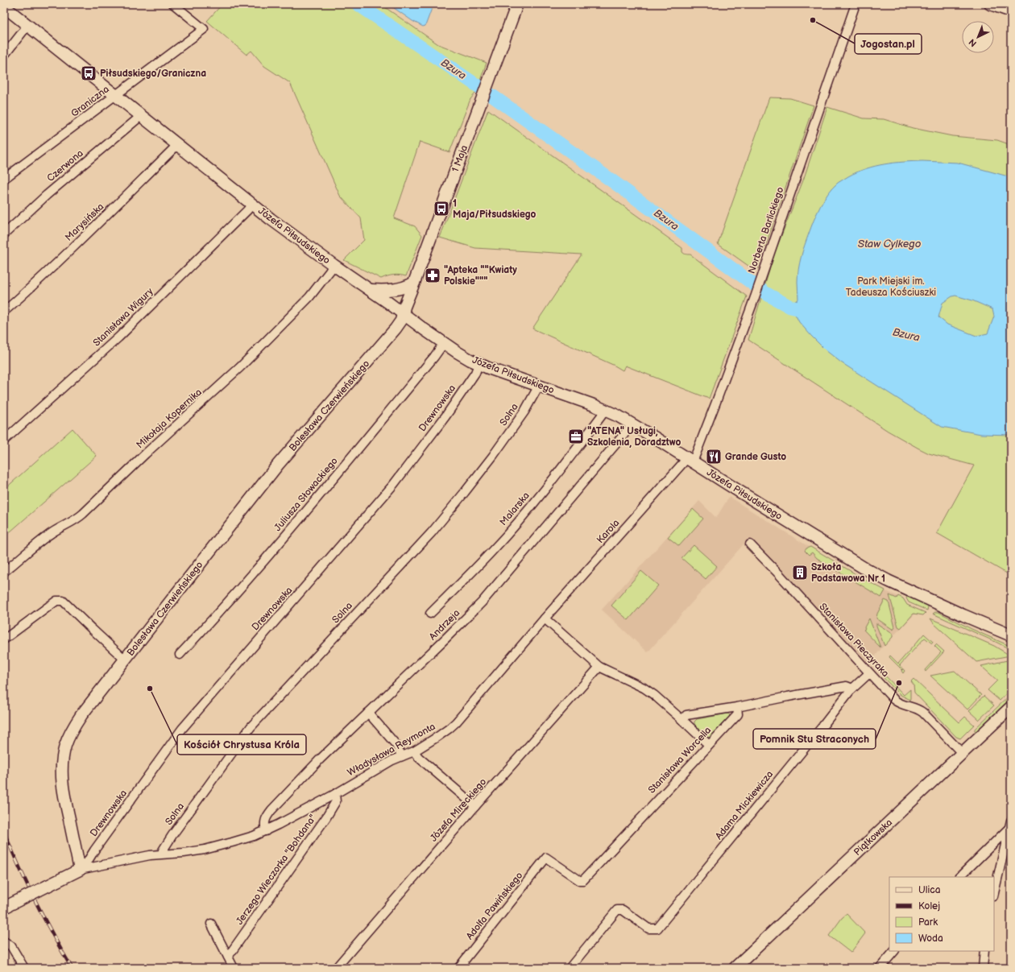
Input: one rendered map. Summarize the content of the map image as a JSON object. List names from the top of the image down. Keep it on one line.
{"streets":{"street":["Graniczna","1 Maja","Czerwona","Marysińska","Norberta Barlickiego","Józefa Piłsudskiego","Stanisława Wigury","Bolesława Czerwieńskiego","Drewnowska","Solna","Mikołaja Kopernika","Juliusza Słowackiego","Malarska","Karola","Andrzeja","Stanisława Pieczyraka","Władysława Reymonta","Stanisława Worcella","Adama Mickiewicza","Józefa Mireckiego","Piątkowska","Jerzego Wieczorka \"Bohdana\"","Adolfa Pawińskiego"]},"crossings":[["Graniczna","Józefa Piłsudskiego"],["1 Maja","Józefa Piłsudskiego"],["1 Maja","Bolesława Czerwieńskiego"],["Czerwona","Józefa Piłsudskiego"],["Marysińska","Józefa Piłsudskiego"],["Norberta Barlickiego","Józefa Piłsudskiego"],["Norberta Barlickiego","Karola"],["Józefa Piłsudskiego","Stanisława Wigury"],["Józefa Piłsudskiego","Bolesława Czerwieńskiego"],["Józefa Piłsudskiego","Drewnowska"],["Józefa Piłsudskiego","Solna"],["Józefa Piłsudskiego","Mikołaja Kopernika"],["Józefa Piłsudskiego","Juliusza Słowackiego"],["Józefa Piłsudskiego","Malarska"],["Józefa Piłsudskiego","Karola"],["Józefa Piłsudskiego","Andrzeja"],["Bolesława Czerwieńskiego","Drewnowska"],["Bolesława Czerwieńskiego","Władysława Reymonta"],["Drewnowska","Władysława Reymonta"],["Solna","Władysława Reymonta"],["Karola","Władysława Reymonta"],["Andrzeja","Władysława Reymonta"],["Stanisława Pieczyraka","Piątkowska"],["Władysława Reymonta","Jerzego Wieczorka \"Bohdana\""],["Stanisława Worcella","Adolfa Pawińskiego"]],"water":["Bzura","Staw Cylkego"],"parks":["Park Miejski im. Tadeusza Kościuszki"],"places":{"other":["Jogostan.pl","Pomnik Stu Straconych","Kościół Chrystusa Króla"],"bus stop":["Piłsudskiego/Graniczna","1 Maja/Piłsudskiego"],"pharmacy":["\"Apteka \"\"Kwiaty Polskie\"\"\""],"office":["\"ATENA\" Usługi, Szkolenia, Doradztwo"],"restaurant":["Grande Gusto"],"building":["Szkoła Podstawowa Nr 1"]},"legend":["Ulica","Kolej","Park","Woda"],"north":"bottom left"}
